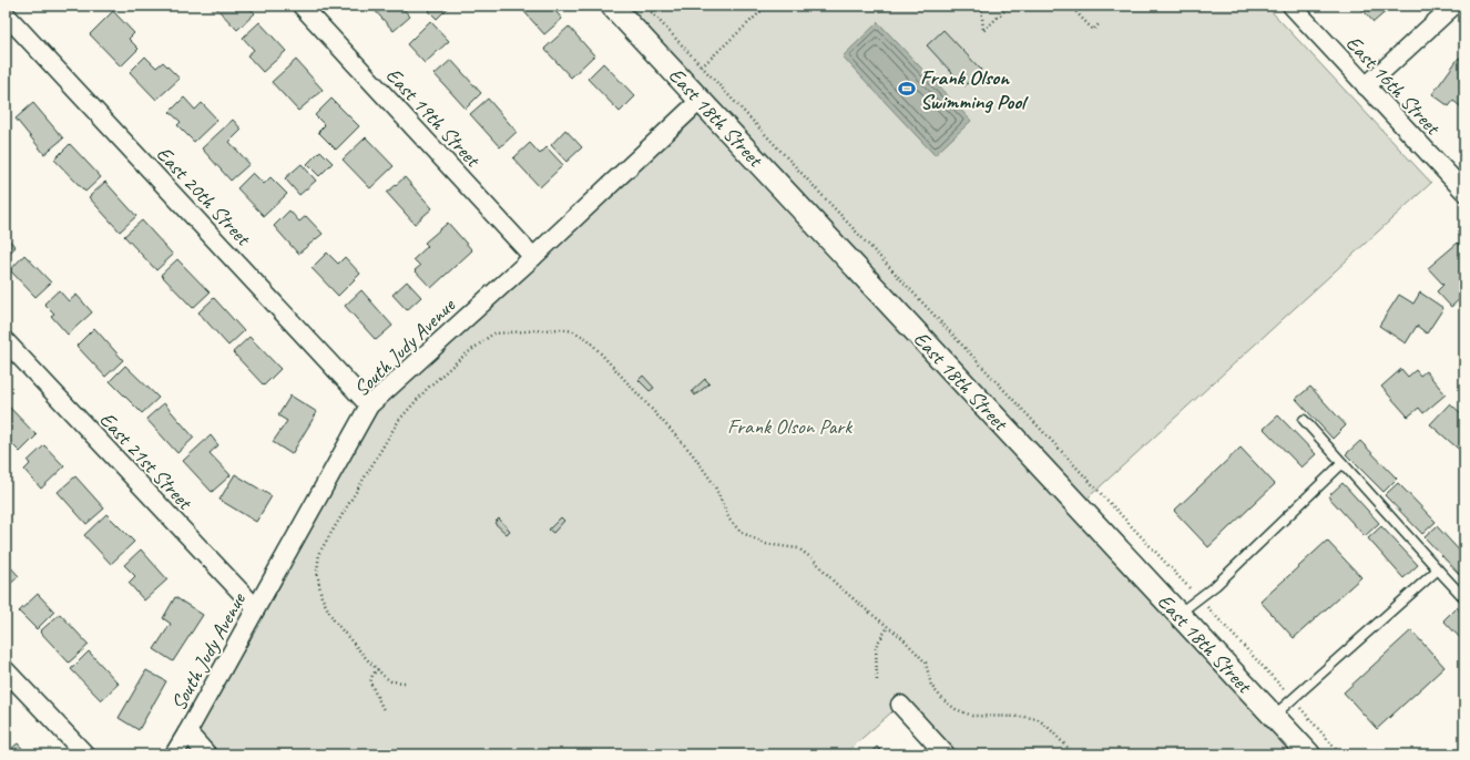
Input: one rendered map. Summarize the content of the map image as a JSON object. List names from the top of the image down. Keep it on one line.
{"streets":{"street":["East 16th Street","East 19th Street","East 18th Street","East 20th Street","South Judy Avenue","East 21st Street"]},"crossings":[["East 19th Street","South Judy Avenue"],["East 18th Street","South Judy Avenue"],["East 20th Street","South Judy Avenue"],["South Judy Avenue","East 21st Street"]],"parks":["Frank Olson Park"],"places":{"sports":["Frank Olson Swimming Pool"]}}
